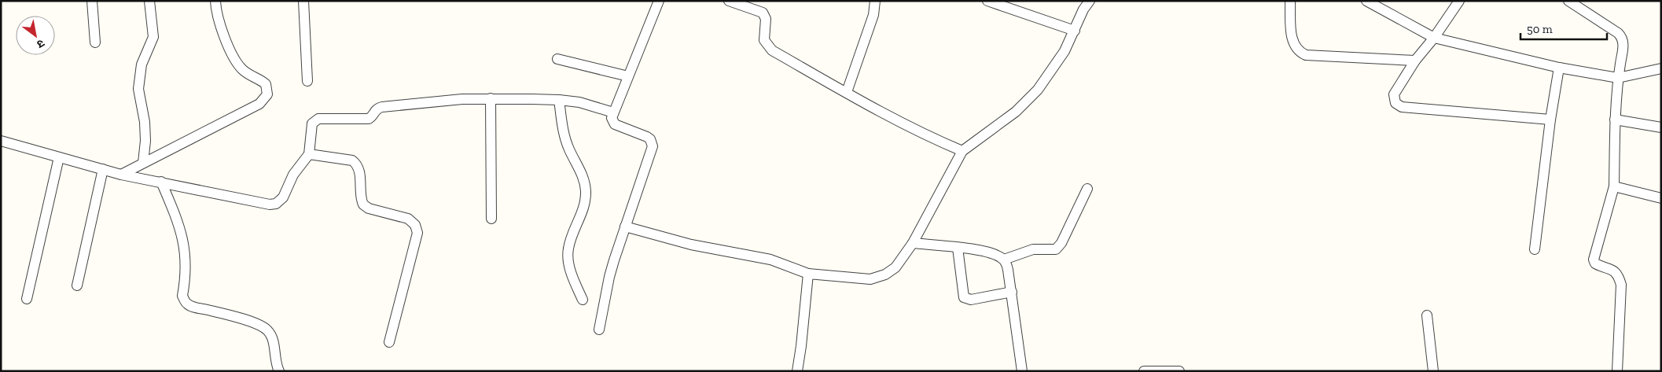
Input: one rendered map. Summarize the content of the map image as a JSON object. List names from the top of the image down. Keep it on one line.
{"scale_bar":"50 m","north":"bottom right"}
